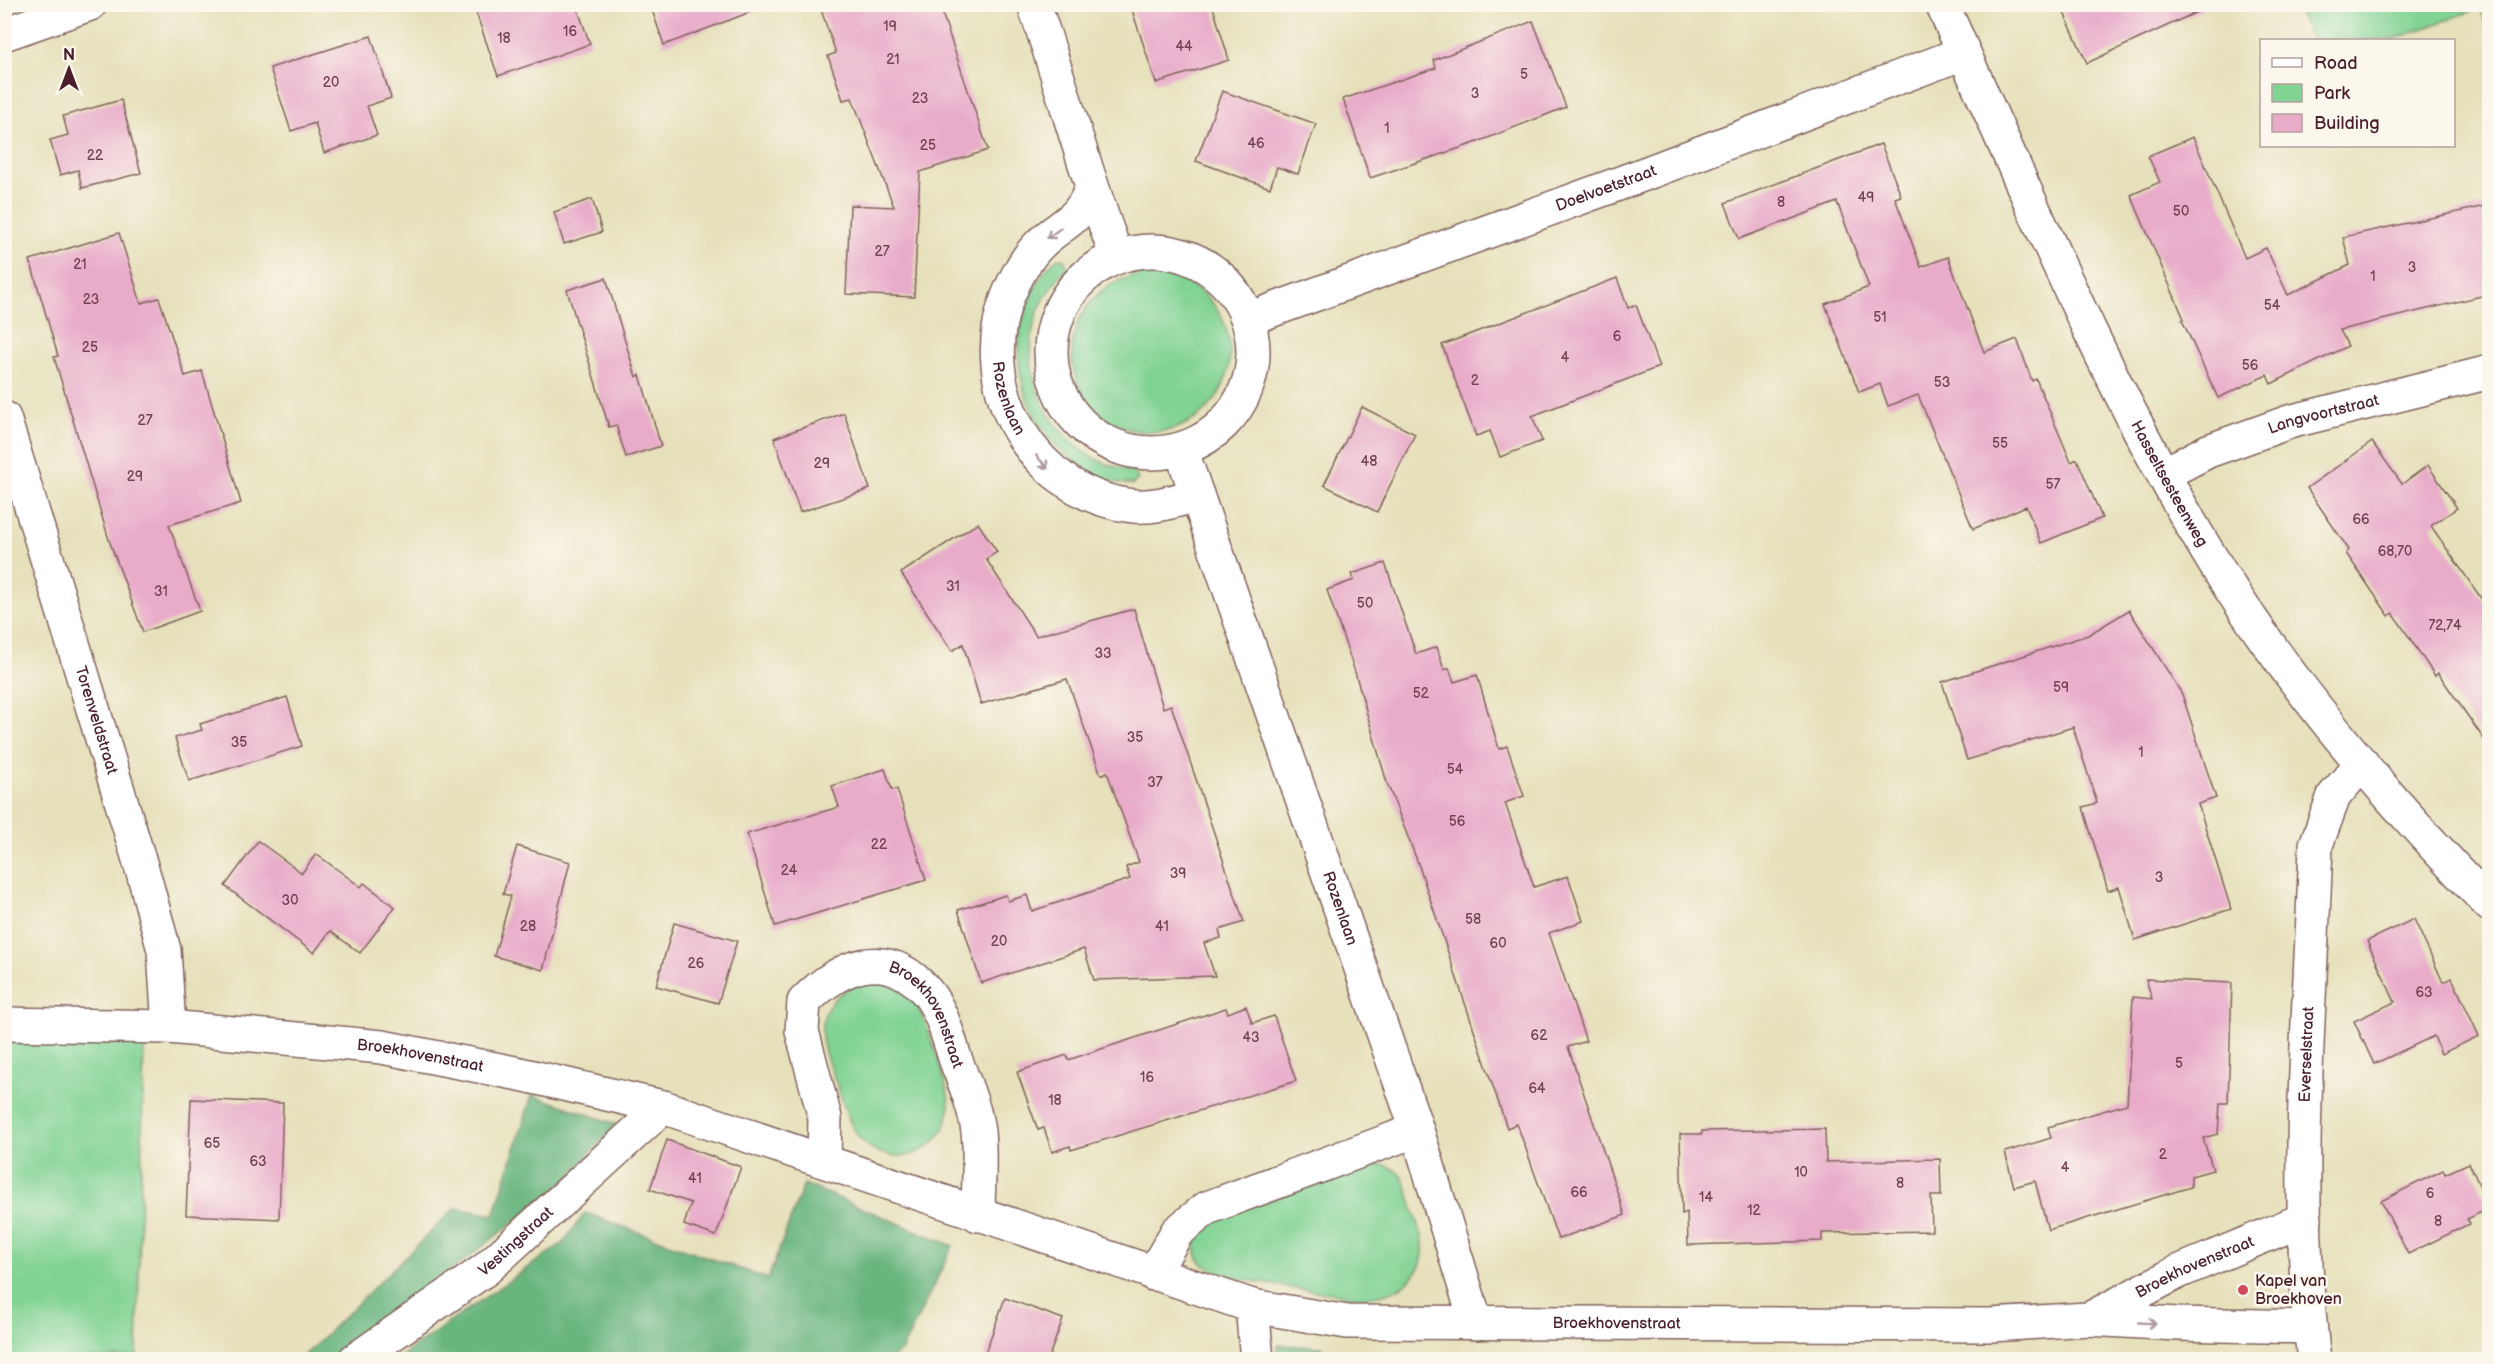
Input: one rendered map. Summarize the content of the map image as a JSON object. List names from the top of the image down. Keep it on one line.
{"streets":{"street":["Doelvoetstraat","Rozenlaan","Langvoortstraat","Hasseltsesteenweg","Torenveldstraat","Broekhovenstraat","Everselstraat","Vestingstraat"]},"crossings":[["Doelvoetstraat","Rozenlaan"],["Doelvoetstraat","Hasseltsesteenweg"],["Rozenlaan","Broekhovenstraat"],["Langvoortstraat","Hasseltsesteenweg"],["Hasseltsesteenweg","Everselstraat"],["Torenveldstraat","Broekhovenstraat"],["Broekhovenstraat","Everselstraat"],["Broekhovenstraat","Vestingstraat"]],"places":["Kapel van Broekhoven"],"house_numbers":["19","16","18","44","21","5","20","3","23","1","46","25","22","49","8","50","27","21","3","1","23","54","51","6","25","4","56","2","53","27","55","48","29","29","57","66","68,70","31","31","50","72,74","33","59","52","35","35","1","54","37","56","22","24","39","3","30","58","28","41","20","60","26","63","62","43","5","16","64","18","65","2","63","4","10","41","8","66","6","14","12","8"],"legend":["Road","Park","Building"],"north":"top"}
